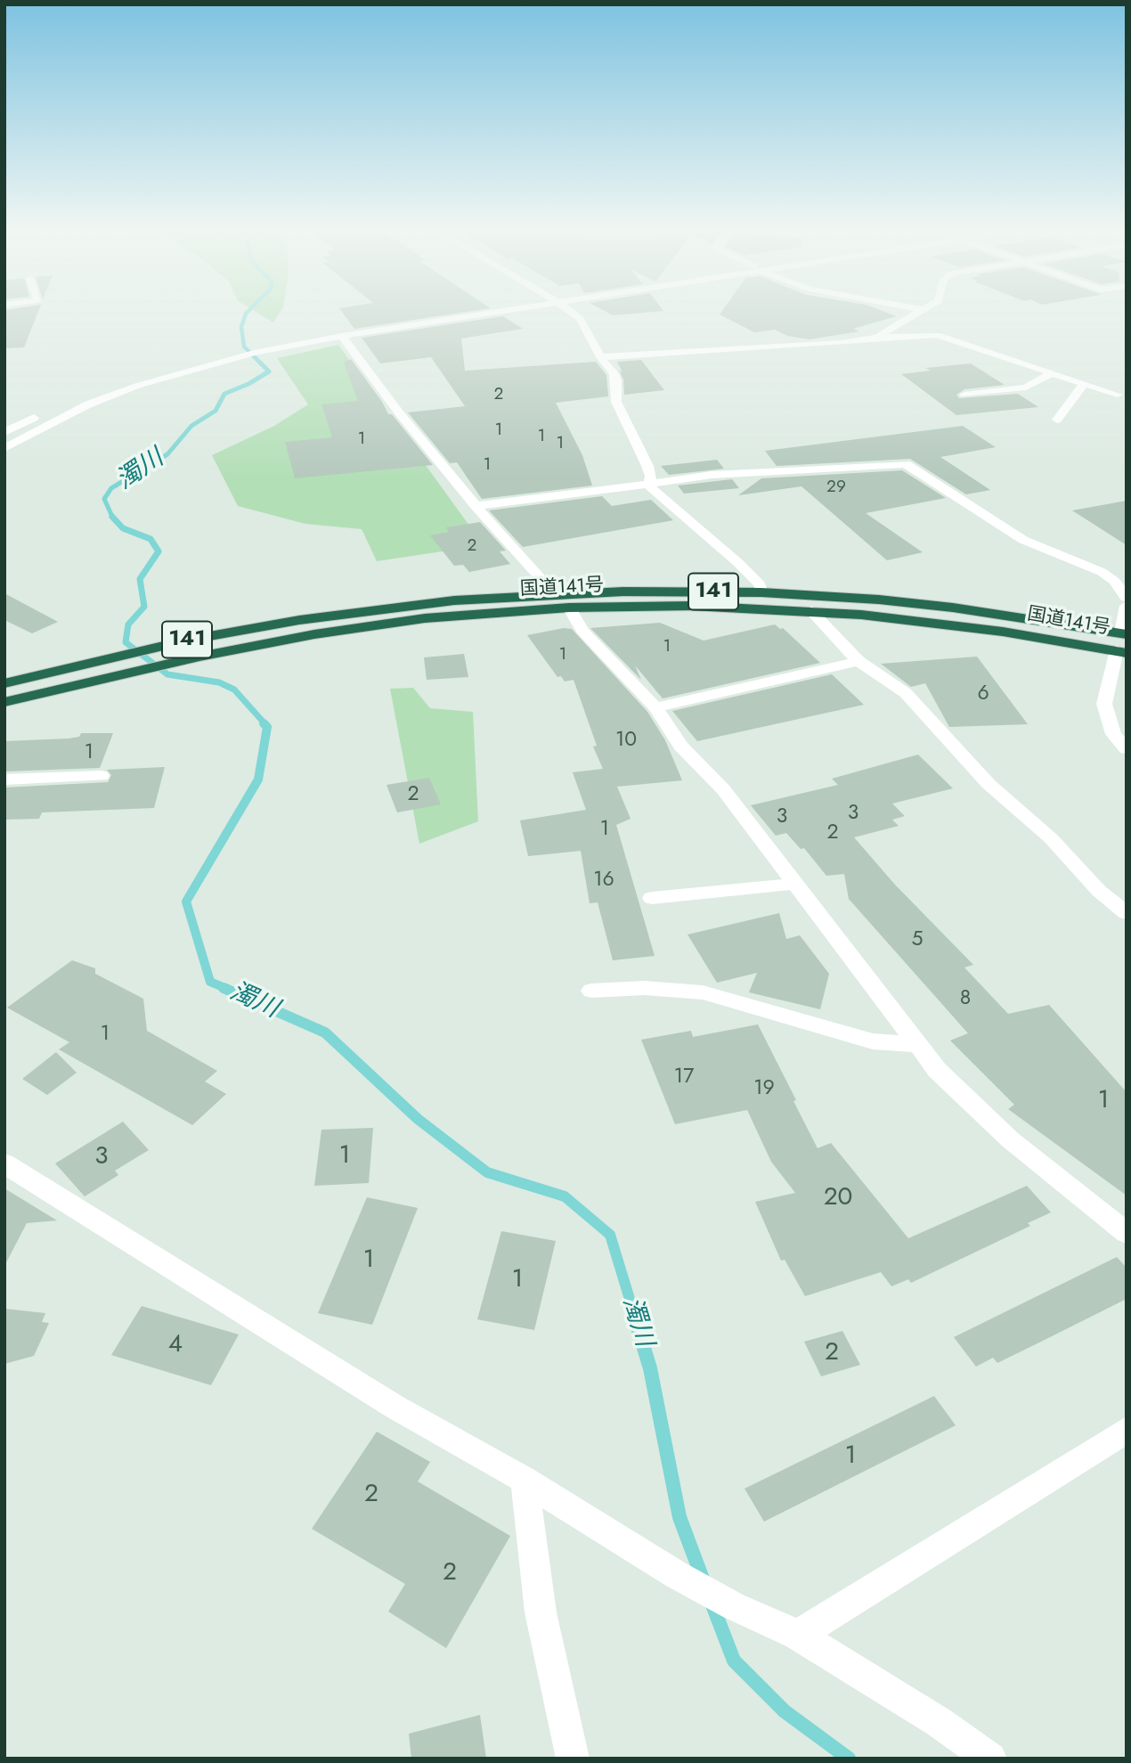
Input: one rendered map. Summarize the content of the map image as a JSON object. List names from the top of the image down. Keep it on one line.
{"streets":{"highway":["国道141号","141"]},"water":["濁川"],"house_numbers":["2","1","1","1","1","1","29","2","1","1","6","10","1","2","3","3","1","2","16","5","8","1","17","19","1","1","3","20","1","1","4","2","1","2","2"]}
